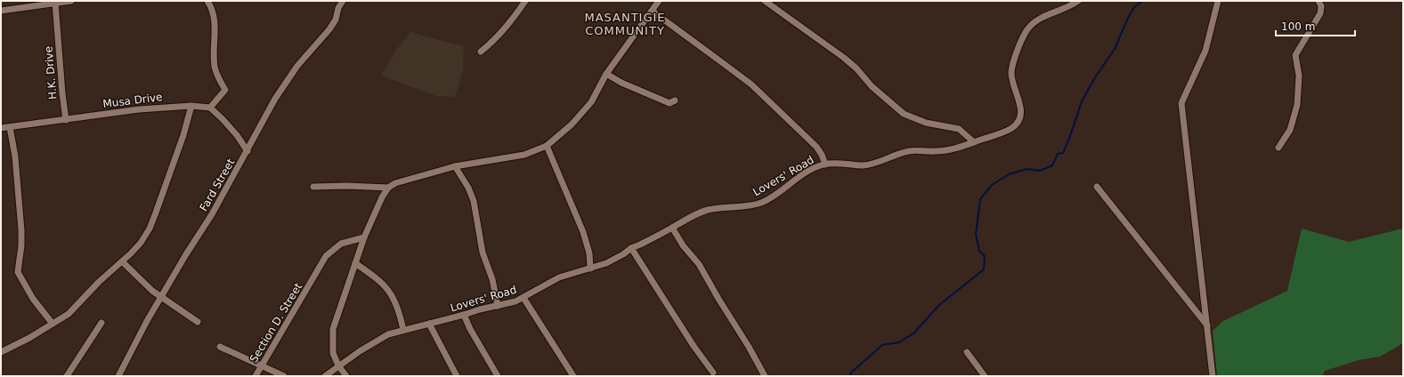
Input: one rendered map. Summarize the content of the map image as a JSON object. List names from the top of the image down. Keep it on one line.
{"streets":{"street":["H.K. Drive","Musa Drive","Lovers' Road","Fard Street","Section D. Street"]},"crossings":[["H.K. Drive","Musa Drive"]],"districts":["MASANTIGIE COMMUNITY"],"scale_bar":"100 m"}
